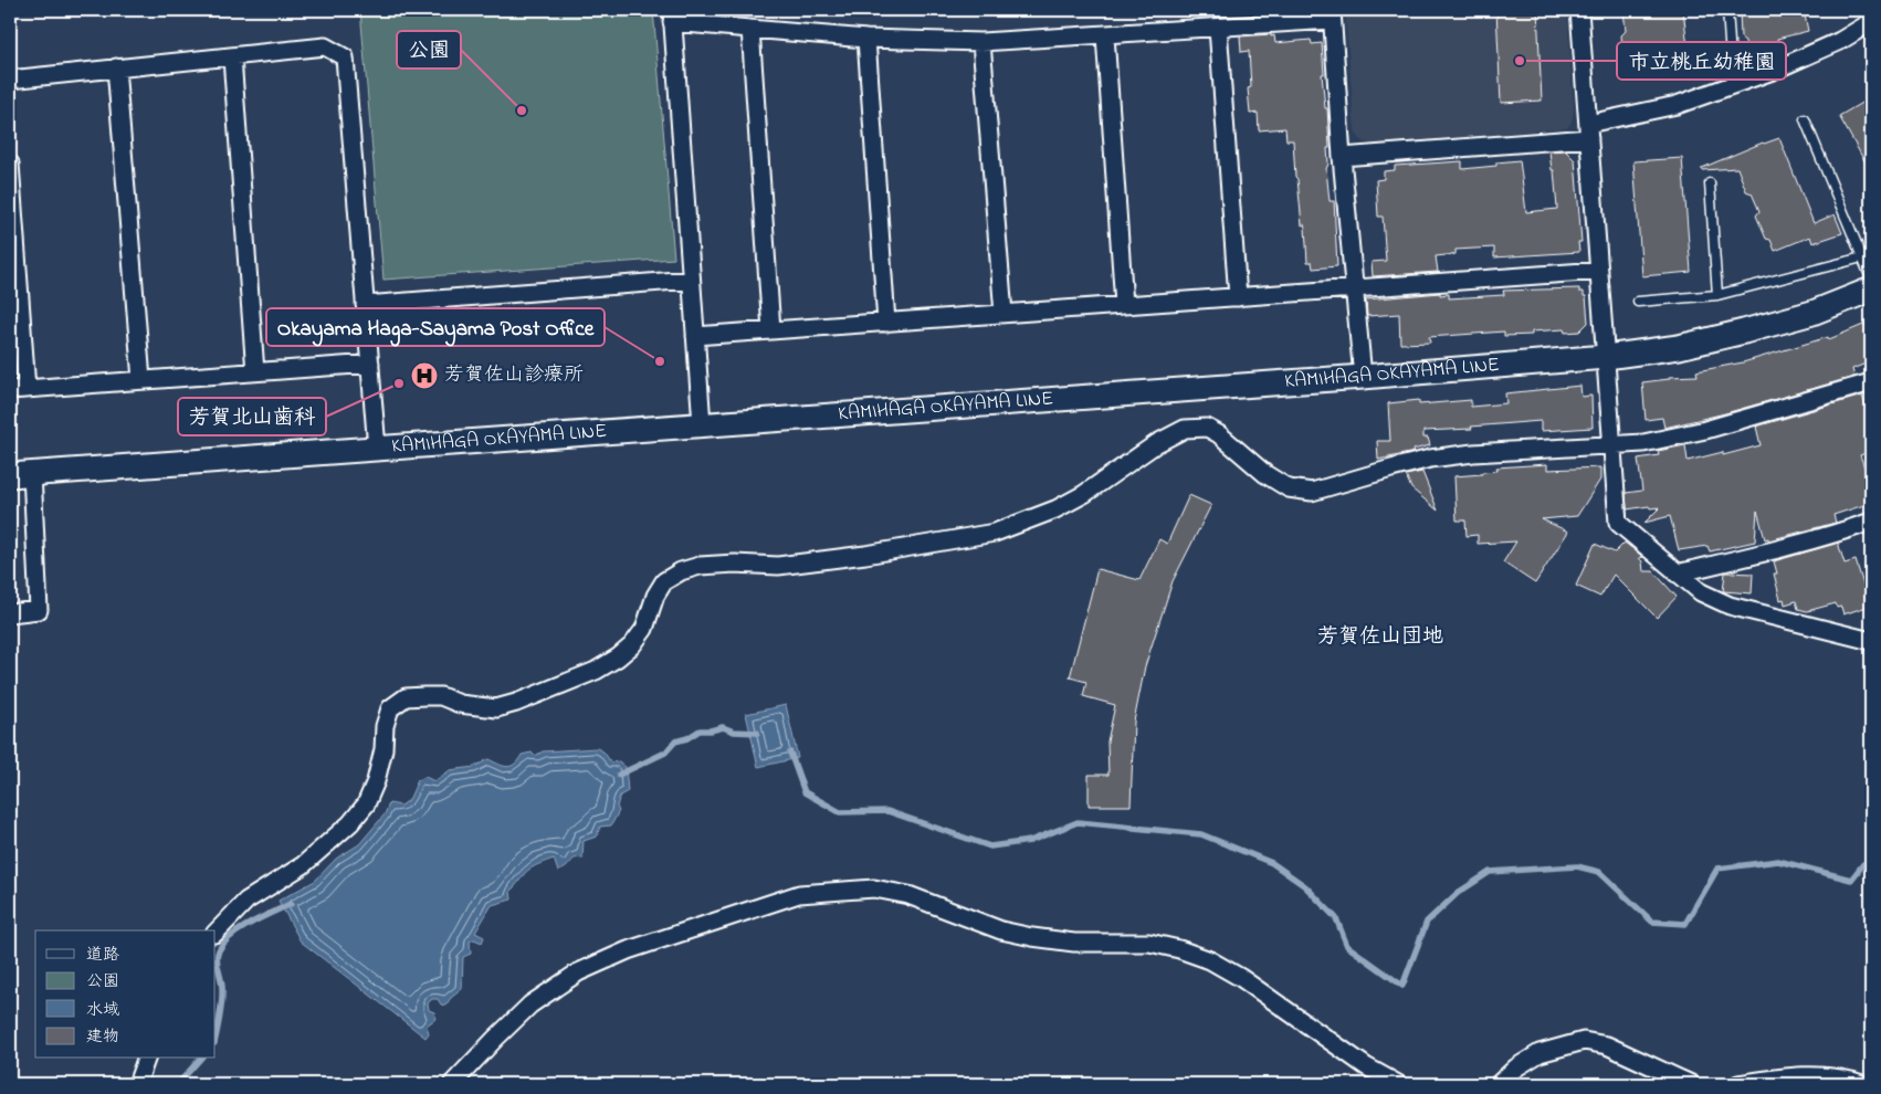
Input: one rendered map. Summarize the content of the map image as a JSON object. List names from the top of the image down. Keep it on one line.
{"streets":{"main road":["KAMIHAGA OKAYAMA LINE"]},"districts":["芳賀佐山団地"],"places":{"other":["市立桃丘幼稚園","公園","Okayama Haga-Sayama Post Office","芳賀北山歯科"],"hospital":["芳賀佐山診療所"]},"legend":["道路","公園","水域","建物"]}
